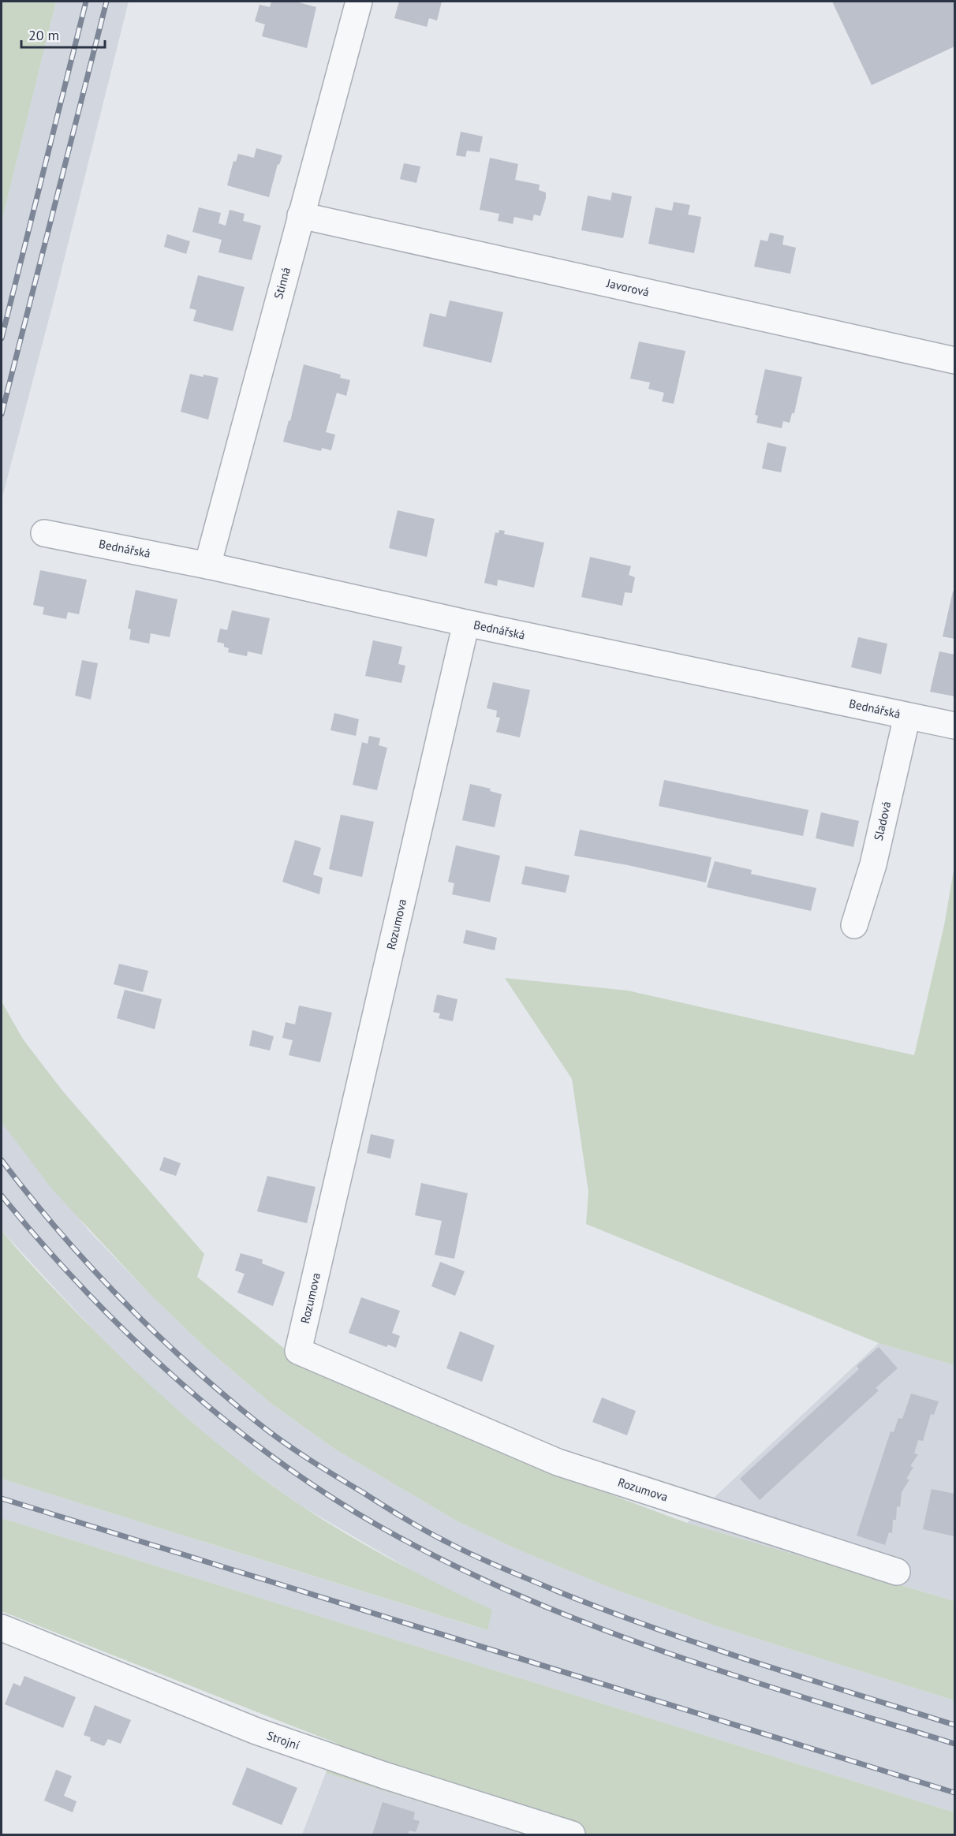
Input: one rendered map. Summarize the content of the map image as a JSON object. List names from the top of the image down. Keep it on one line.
{"streets":{"street":["Stinná","Javorová","Bednářská","Sladová","Rozumova","Strojní"]},"crossings":[["Stinná","Javorová"],["Stinná","Bednářská"],["Bednářská","Sladová"],["Bednářská","Rozumova"]],"scale_bar":"20 m"}
